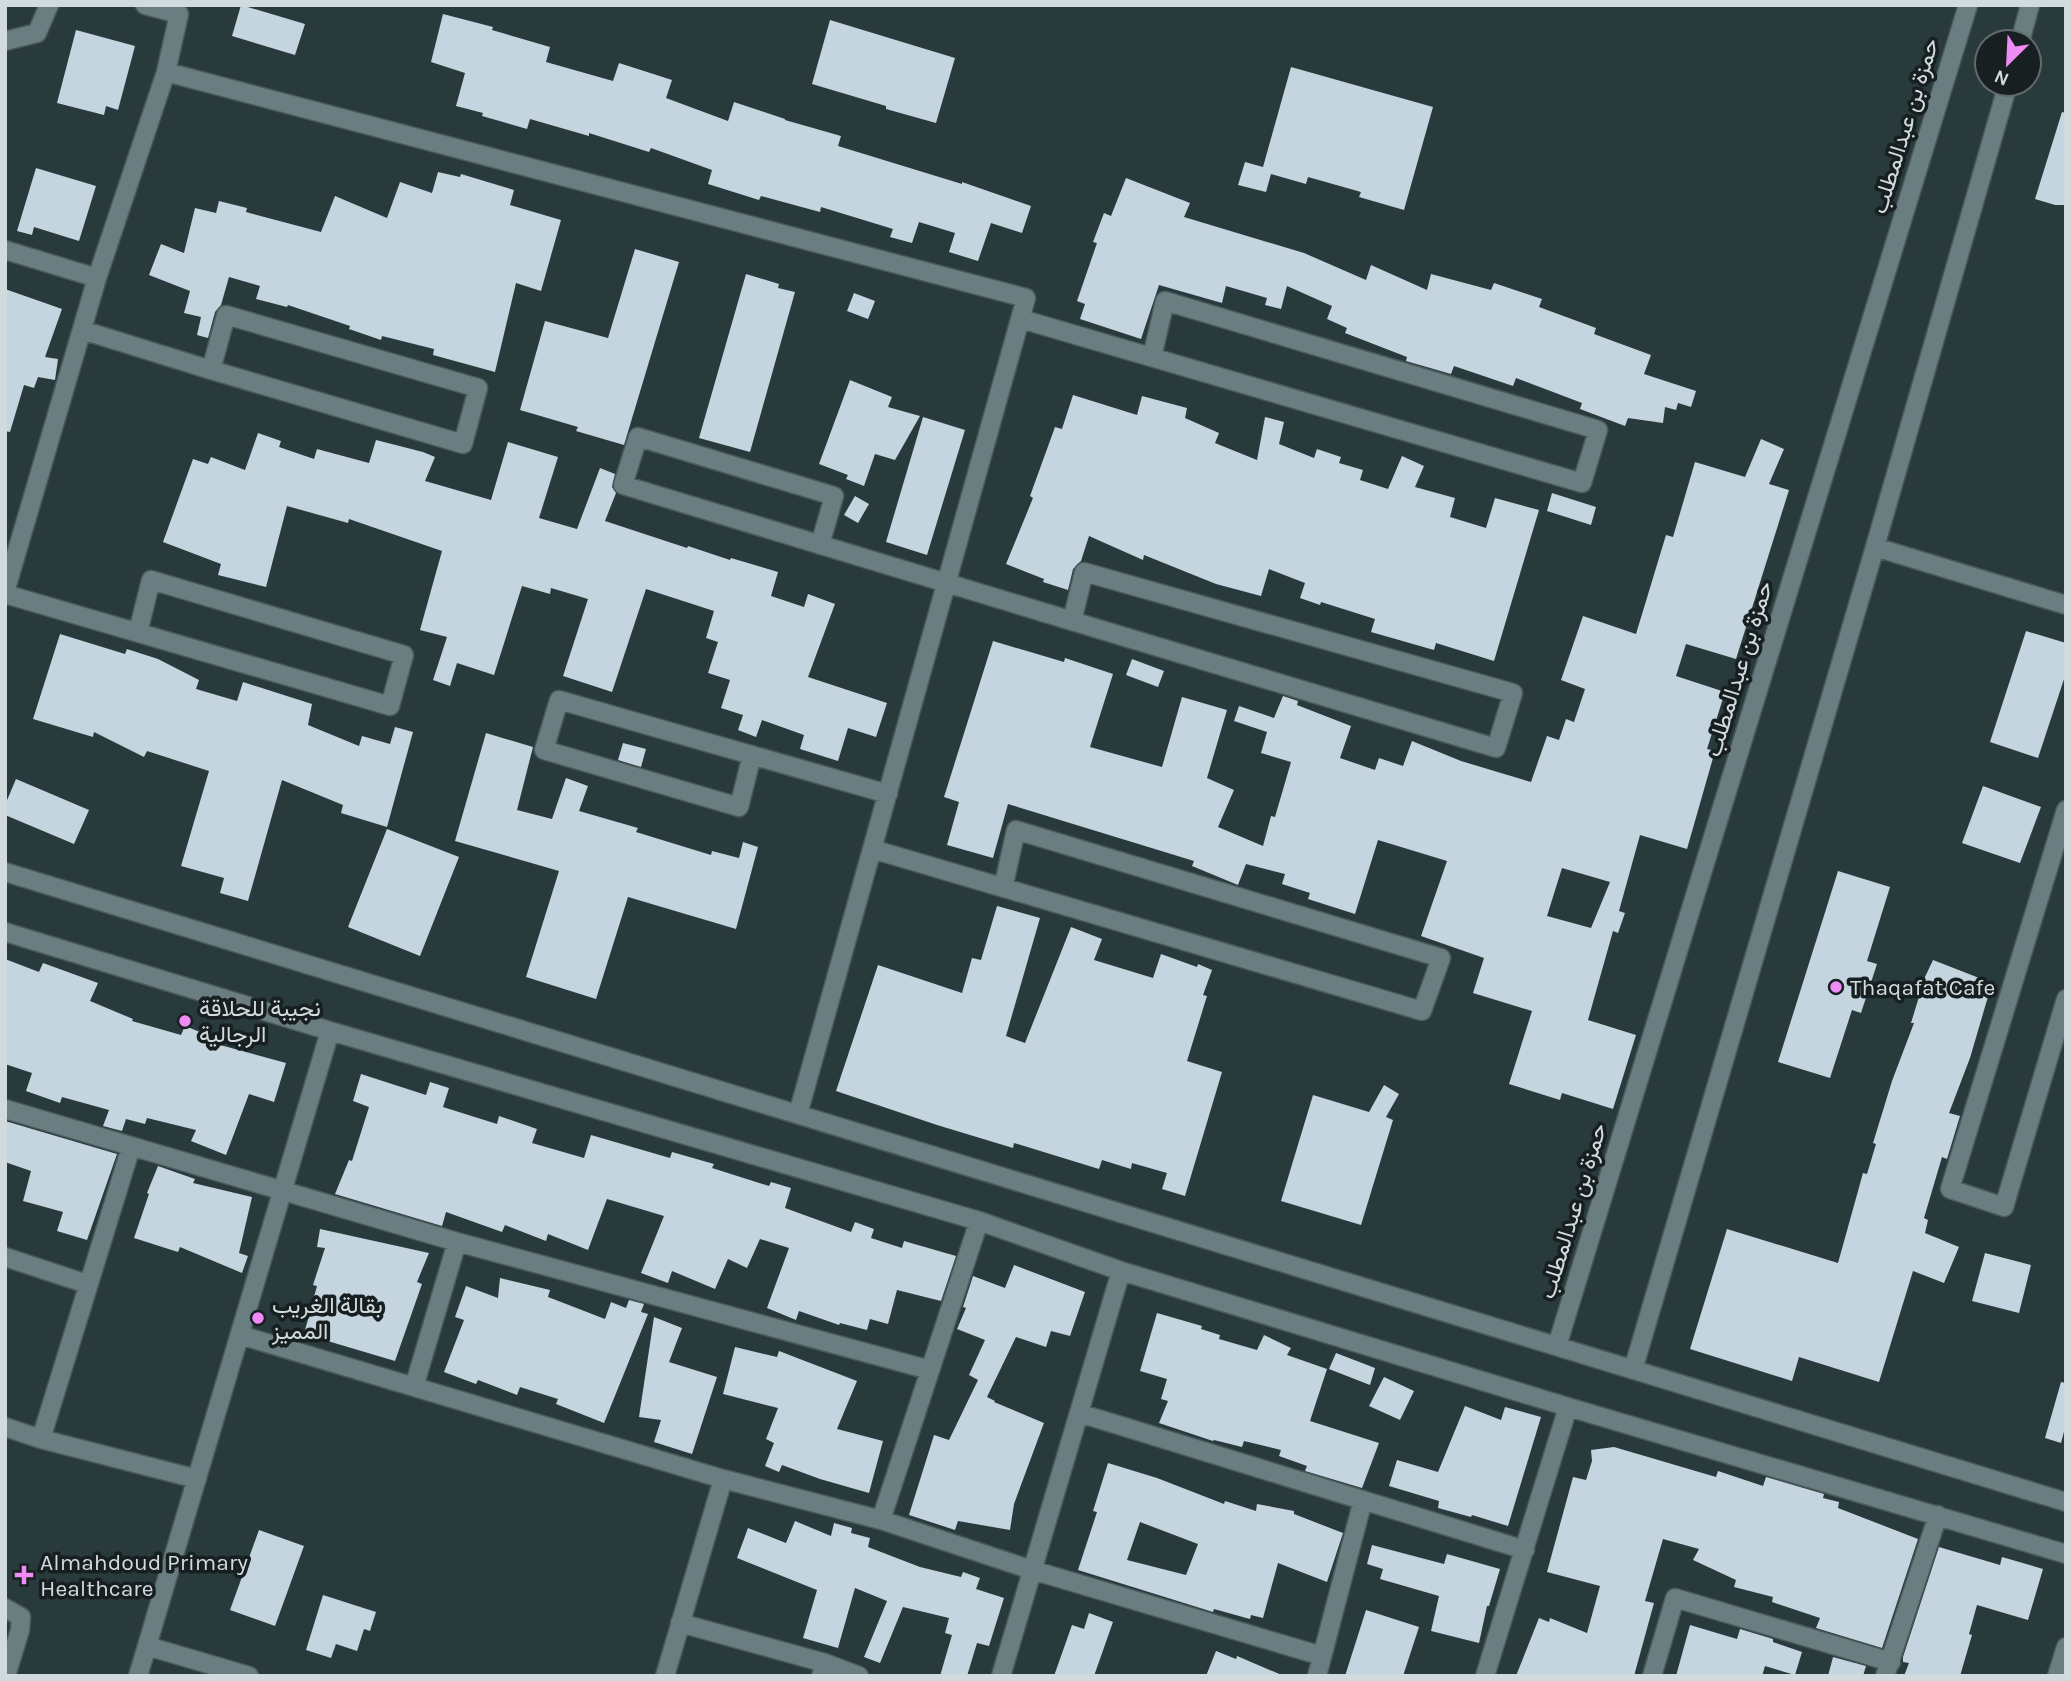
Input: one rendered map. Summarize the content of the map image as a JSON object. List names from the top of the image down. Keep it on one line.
{"streets":{"street":["حمزة بن عبدالمطلب"]},"places":{"other":["Thaqafat Cafe","نجيبة للحلاقة الرجالية","بقالة الغريب المميز"],"health":["Almahdoud Primary Healthcare"]},"north":"bottom left"}
